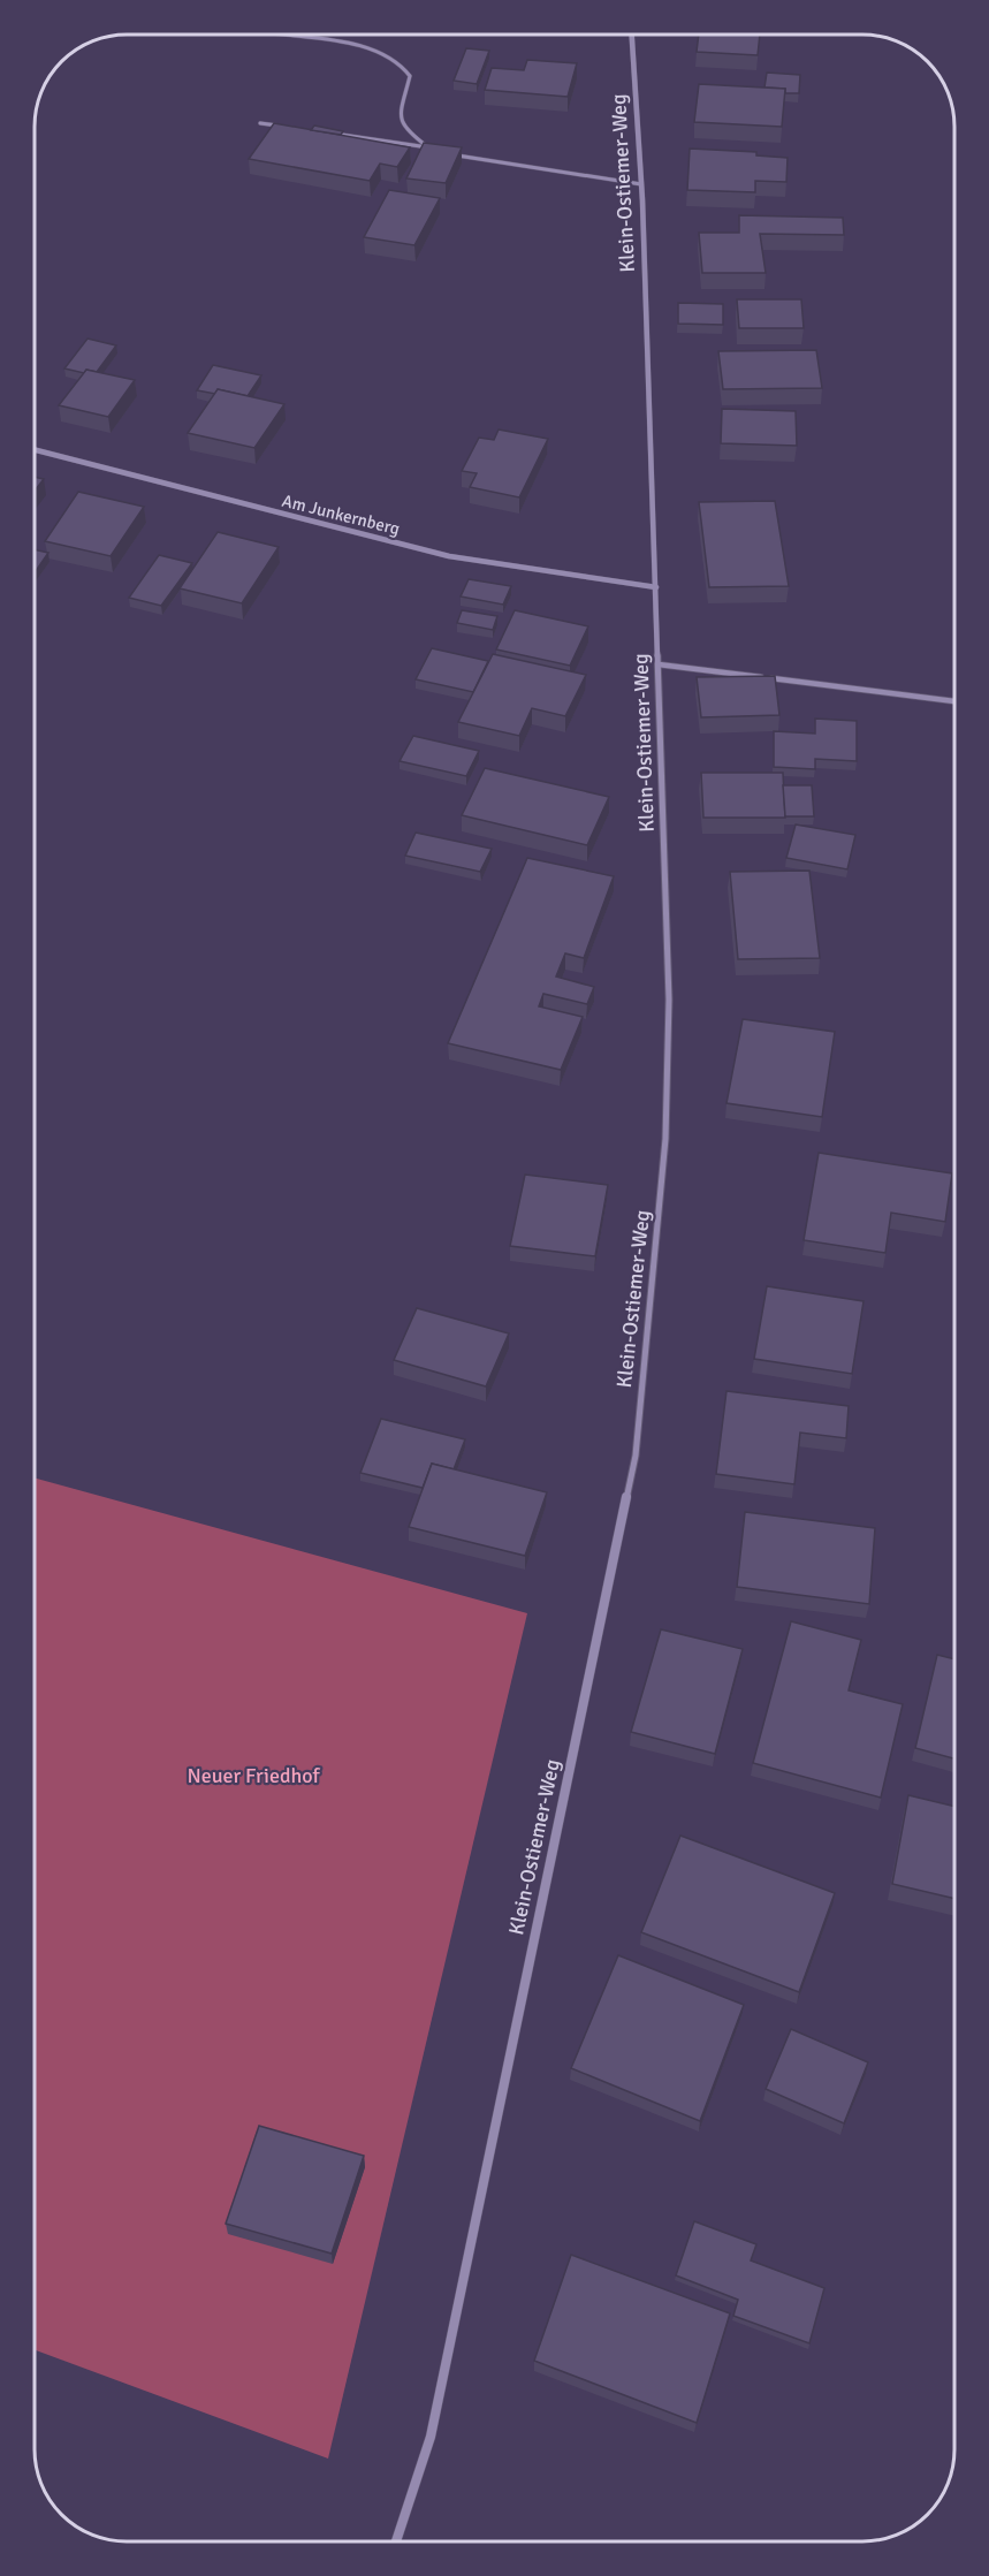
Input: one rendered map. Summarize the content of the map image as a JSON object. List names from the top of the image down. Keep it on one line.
{"streets":{"street":["Klein-Ostiemer-Weg","Am Junkernberg"]},"crossings":[["Klein-Ostiemer-Weg","Am Junkernberg"]],"parks":["Neuer Friedhof"]}
